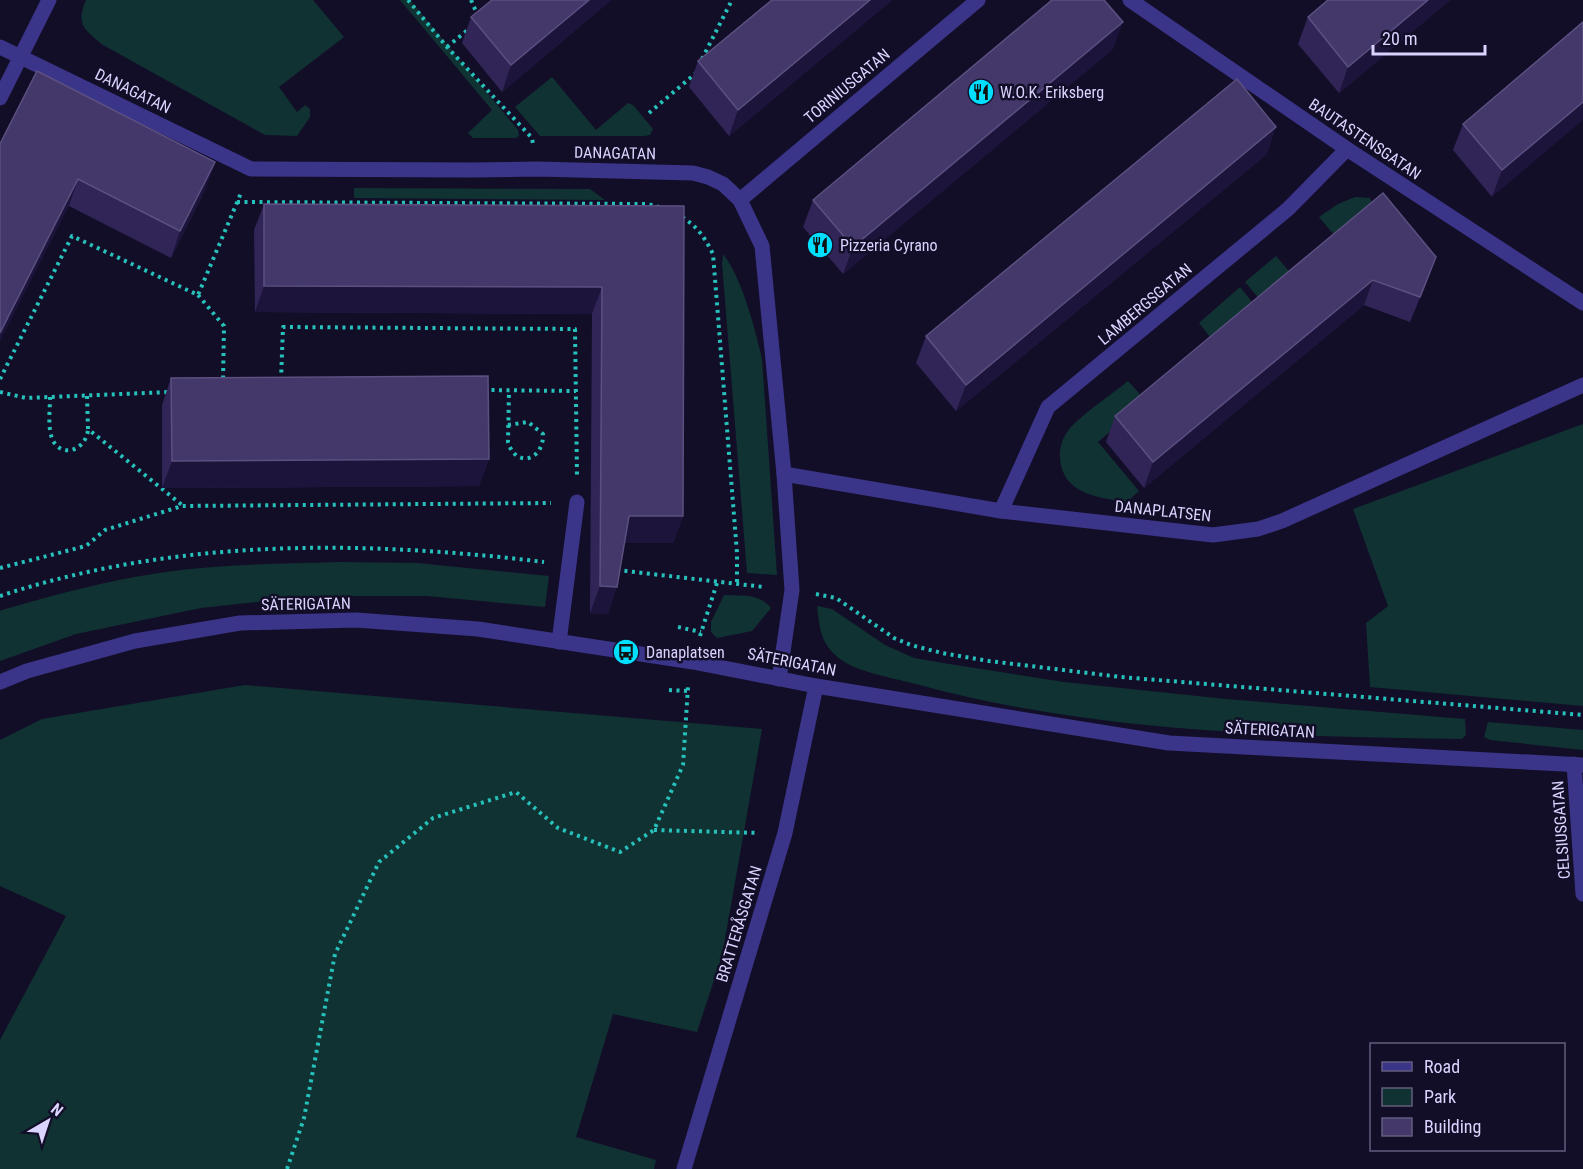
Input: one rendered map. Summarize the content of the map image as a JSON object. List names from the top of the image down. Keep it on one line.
{"streets":{"street":["TORINIUSGATAN","DANAGATAN","BAUTASTENSGATAN","LAMBERGSGATAN","DANAPLATSEN","SÄTERIGATAN","CELSIUSGATAN","BRATTERÅSGATAN"]},"crossings":[["TORINIUSGATAN","DANAGATAN"],["DANAGATAN","DANAPLATSEN"],["DANAGATAN","SÄTERIGATAN"],["BAUTASTENSGATAN","LAMBERGSGATAN"],["LAMBERGSGATAN","DANAPLATSEN"],["SÄTERIGATAN","CELSIUSGATAN"],["SÄTERIGATAN","BRATTERÅSGATAN"]],"places":{"restaurant":["W.O.K. Eriksberg","Pizzeria Cyrano"],"bus stop":["Danaplatsen"]},"legend":["Road","Park","Building"],"scale_bar":"20 m","north":"top right"}
